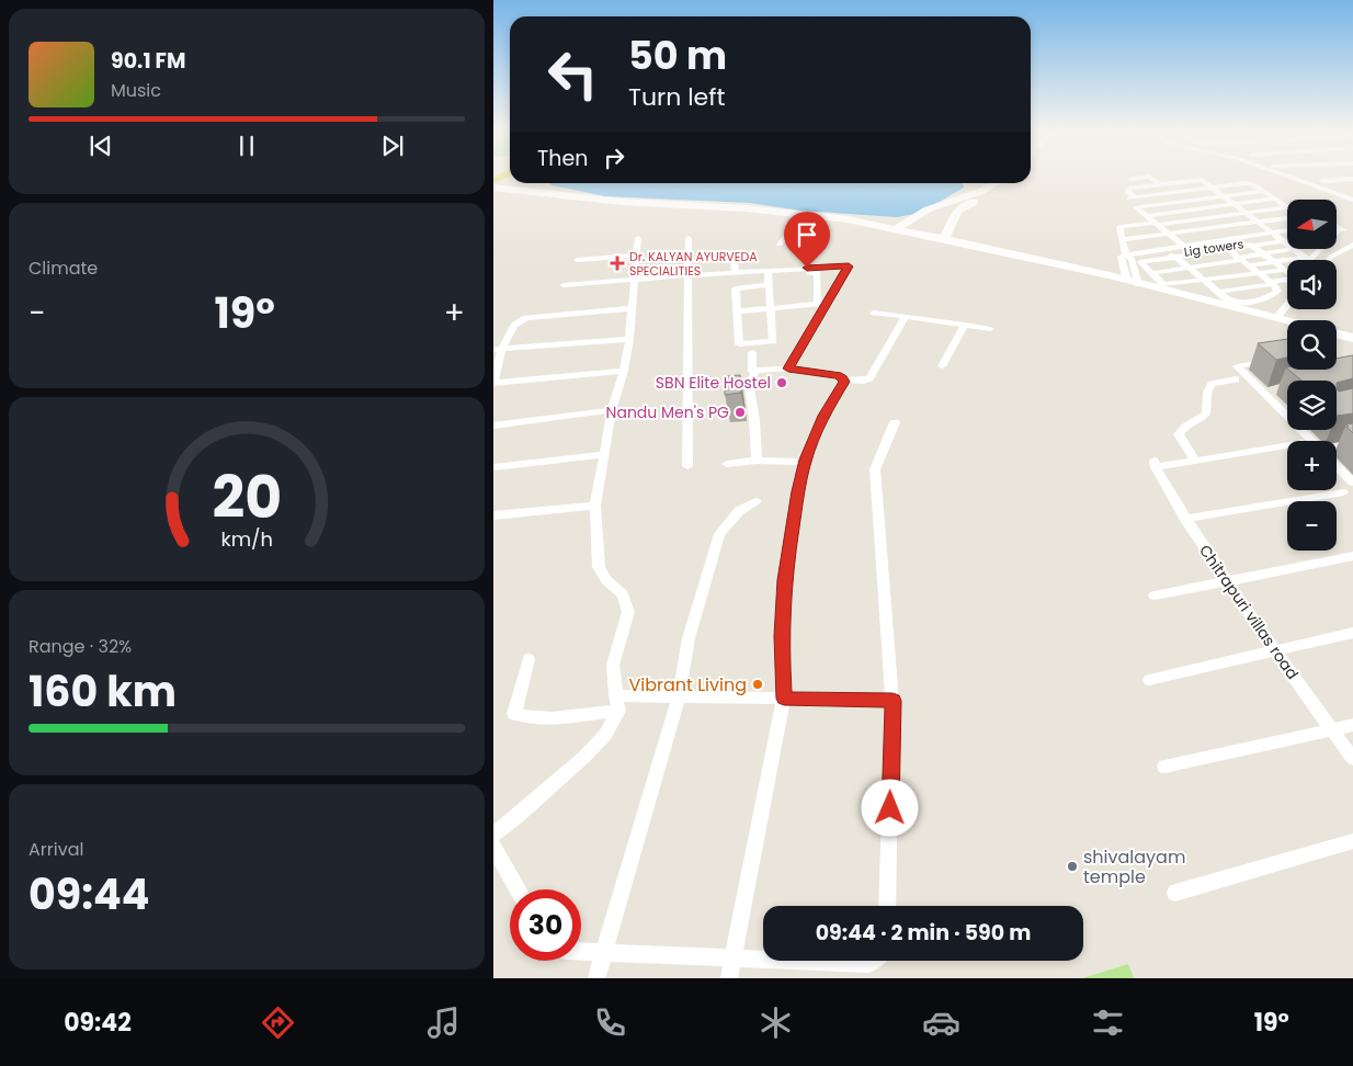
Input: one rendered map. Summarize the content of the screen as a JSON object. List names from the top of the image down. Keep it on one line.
{"streets":{"street":["Lig towers","Chitrapuri villas road"]},"places":{"health":["Dr. KALYAN AYURVEDA SPECIALITIES"],"other":["SBN Elite Hostel","Nandu Men's PG","Vibrant Living","shivalayam temple"]},"north":"left","page":{"turn":["50 m","Turn left"],"song":["90.1 FM","Music"],"then":"Then","map_buttons":["+","−"],"tile":["Climate",["Range · 32%","160 km"],["Arrival","09:44"]],"heat":["−","19°","+"],"limit":"30","trip":"09:44 · 2 min · 590 m","tabs":["09:42","19°"],"gauge":["20","km/h"]}}
